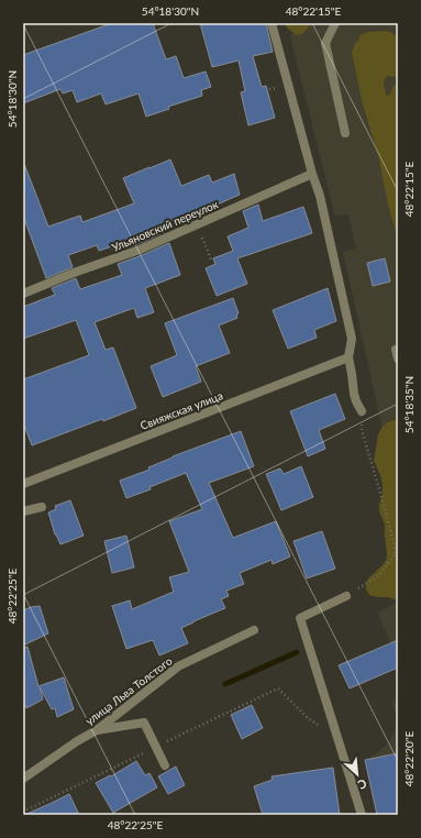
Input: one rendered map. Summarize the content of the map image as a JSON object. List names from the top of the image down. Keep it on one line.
{"streets":{"street":["Ульяновский переулок","Свияжская улица","улица Льва Толстого"]},"north":"bottom right","coordinates":["54°18'30\"N","48°22'15\"E","54°18'35\"N","48°22'25\"E","48°22'20\"E"]}
